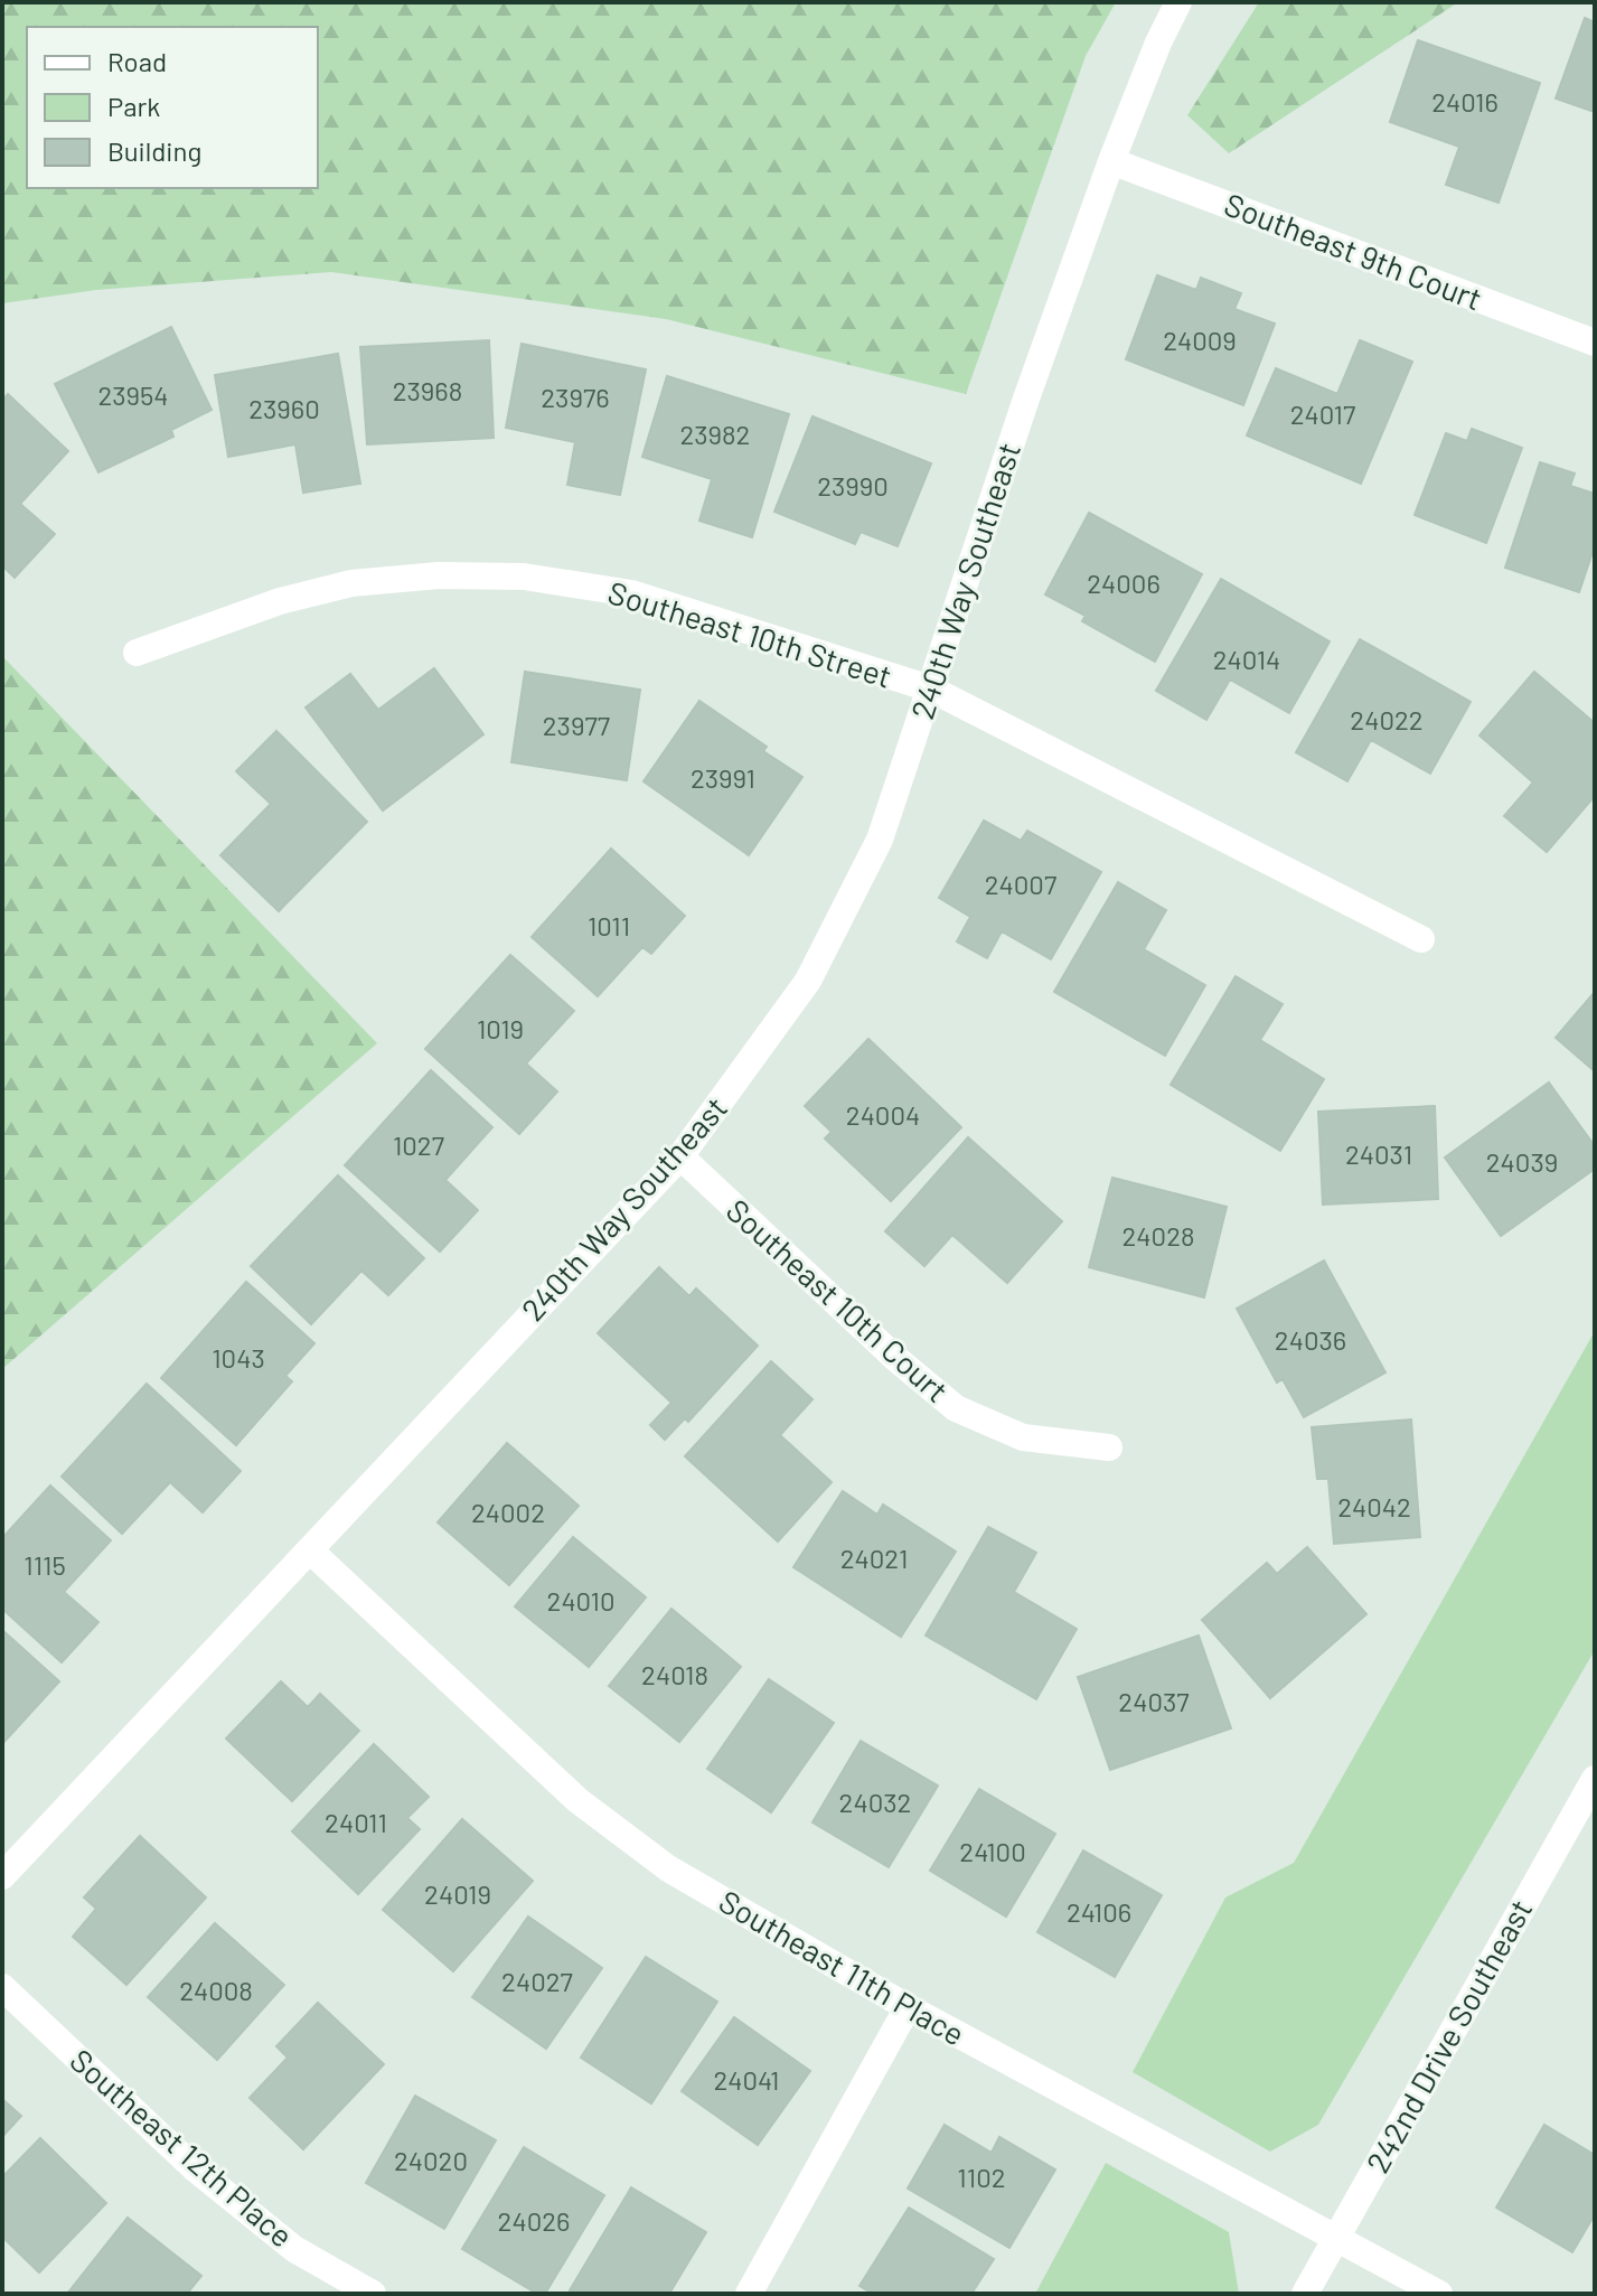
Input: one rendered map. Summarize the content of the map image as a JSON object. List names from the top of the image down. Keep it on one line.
{"streets":{"street":["Southeast 9th Court","240th Way Southeast","Southeast 10th Street","Southeast 10th Court","Southeast 11th Place","242nd Drive Southeast","Southeast 12th Place"]},"crossings":[["Southeast 9th Court","240th Way Southeast"],["240th Way Southeast","Southeast 10th Street"],["240th Way Southeast","Southeast 10th Court"],["240th Way Southeast","Southeast 11th Place"],["Southeast 11th Place","242nd Drive Southeast"]],"house_numbers":["24016","24009","23968","23954","23976","23960","24017","23982","23990","24006","24014","24022","23977","23991","24007","1011","1019","24004","1027","24031","24039","24028","24036","1043","24042","24002","24021","1115","24010","24018","24037","24032","24011","24100","24019","24106","24027","24008","24041","24020","1102","24026"],"legend":["Road","Park","Building"]}
